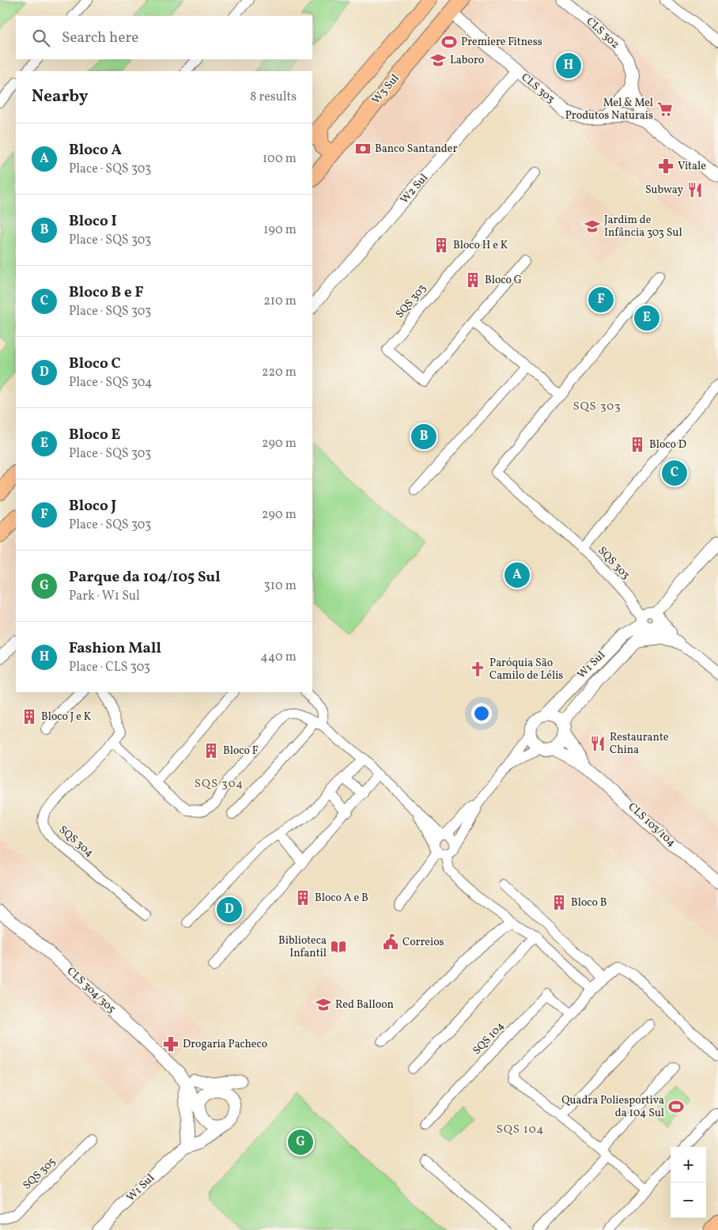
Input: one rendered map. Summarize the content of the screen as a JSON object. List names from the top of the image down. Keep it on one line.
{"streets":{"main road":["W3 Sul"],"street":["CLS 302","CLS 303","W2 Sul","SQS 303","W1 Sul","CLS 103/104","SQS 304","CLS 304/305","SQS 104","SQS 305"]},"crossings":[["CLS 302","CLS 303"],["CLS 303","W3 Sul"],["CLS 303","W2 Sul"],["SQS 303","W1 Sul"],["W1 Sul","CLS 103/104"],["W1 Sul","CLS 304/305"]],"districts":["SQS 303","SQS 304","SQS 104"],"places":{"sports":["Premiere Fitness","Quadra Poliesportiva da 104 Sul"],"school or university":["Laboro","Jardim de Infância 303 Sul","Red Balloon"],"supermarket":["Mel & Mel Produtos Naturais"],"bank":["Banco Santander"],"pharmacy":["Vitale","Drogaria Pacheco"],"restaurant":["Subway","Restaurante China"],"building":["Bloco H e K","Bloco G","Bloco D","Bloco J e K","Bloco F","Bloco A e B","Bloco B"],"church":["Paróquia São Camilo de Lélis"],"public building":["Correios"],"library":["Biblioteca Infantil"]},"page":{"search":"Search here","pins":["H","F","E","B","C","A","D","G"],"heading":["Nearby","8 results"],"list":[{"mark":"A","name":"Bloco A","note":"Place · SQS 303","value":"100 m"},{"mark":"B","name":"Bloco I","note":"Place · SQS 303","value":"190 m"},{"mark":"C","name":"Bloco B e F","note":"Place · SQS 303","value":"210 m"},{"mark":"D","name":"Bloco C","note":"Place · SQS 304","value":"220 m"},{"mark":"E","name":"Bloco E","note":"Place · SQS 303","value":"290 m"},{"mark":"F","name":"Bloco J","note":"Place · SQS 303","value":"290 m"},{"mark":"G","name":"Parque da 104/105 Sul","note":"Park · W1 Sul","value":"310 m"},{"mark":"H","name":"Fashion Mall","note":"Place · CLS 303","value":"440 m"}],"map_buttons":["+","−"]}}
